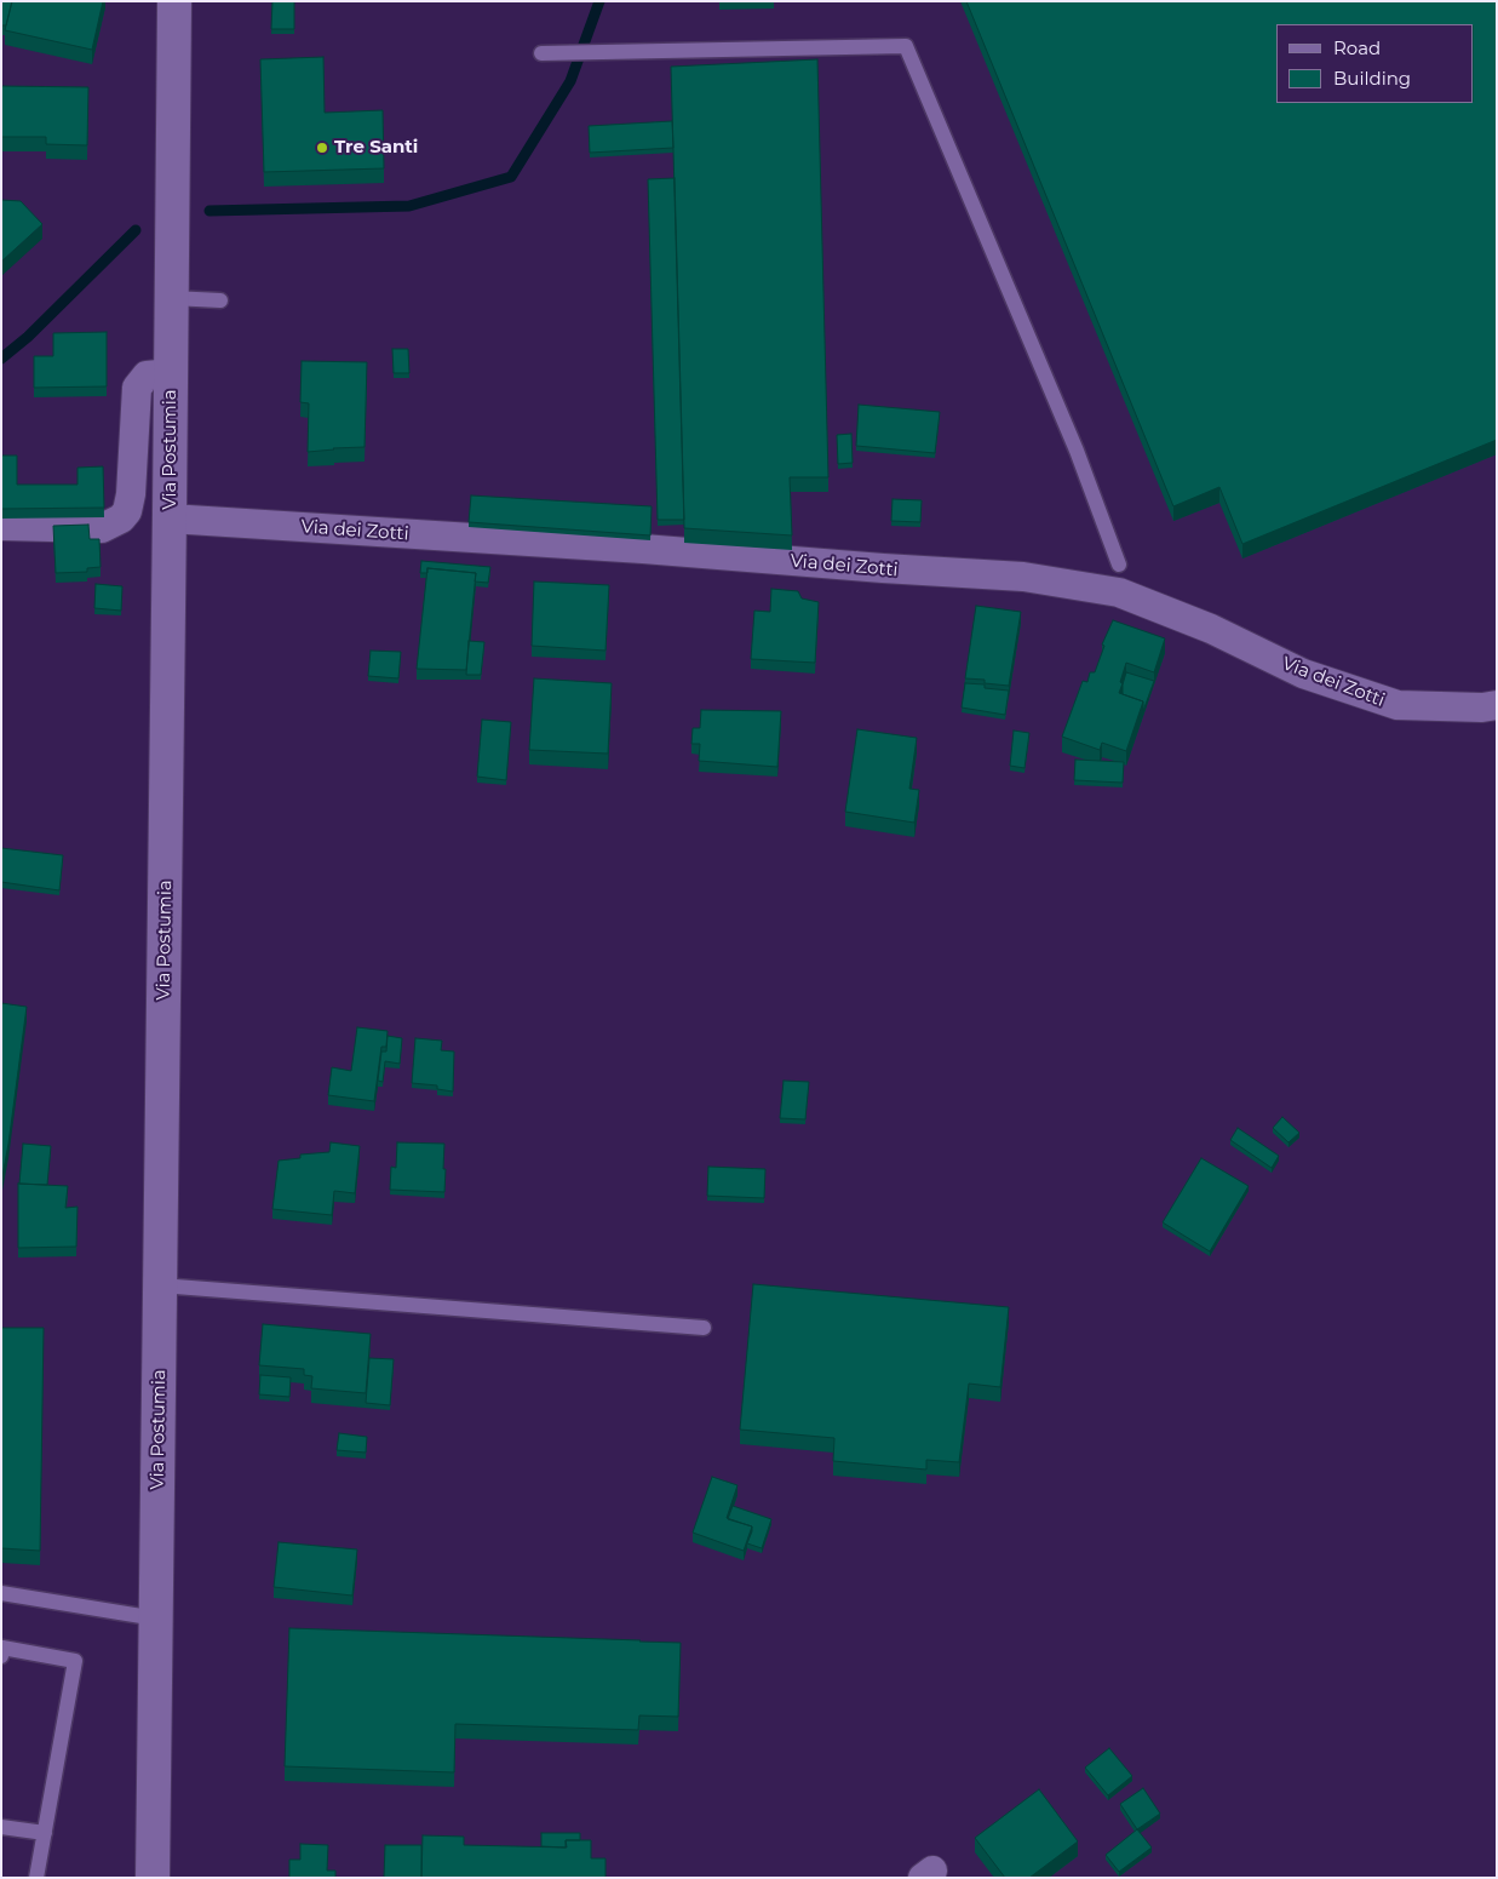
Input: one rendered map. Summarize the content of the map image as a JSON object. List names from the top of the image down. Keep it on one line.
{"streets":{"street":["Via Postumia","Via dei Zotti"]},"crossings":[["Via Postumia","Via dei Zotti"]],"places":["Tre Santi"],"legend":["Road","Building"]}
